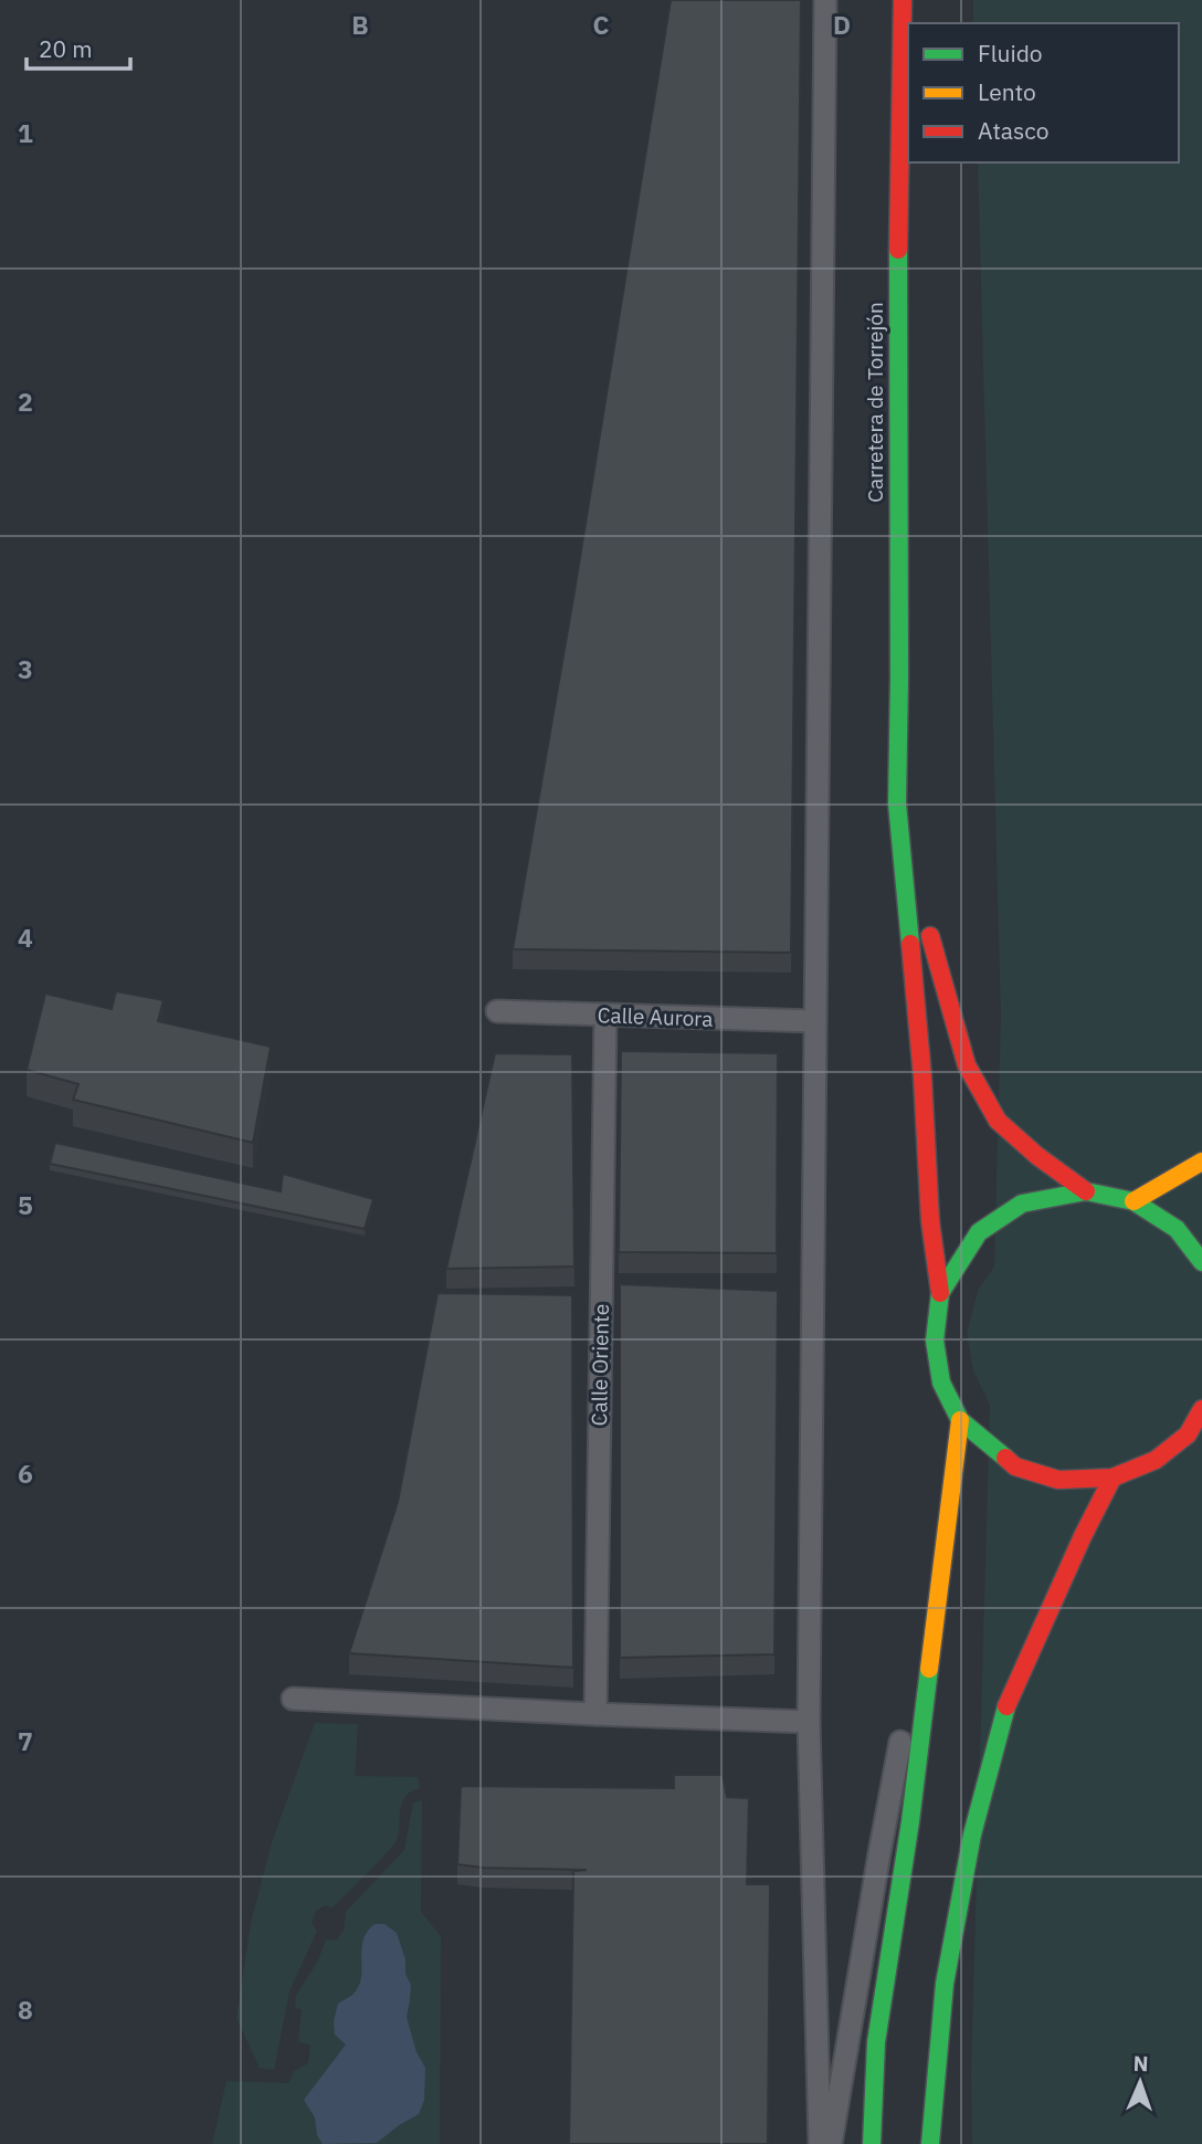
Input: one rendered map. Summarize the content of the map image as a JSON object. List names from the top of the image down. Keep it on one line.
{"streets":{"main road":["Carretera de Torrejón"],"lane":["Calle Aurora","Calle Oriente"]},"crossings":[["Calle Aurora","Calle Oriente"]],"legend":["Fluido","Lento","Atasco"],"scale_bar":"20 m","north":"top","grid":{"columns":["B","C","D"],"rows":["1","2","3","4","5","6","7","8"]}}
